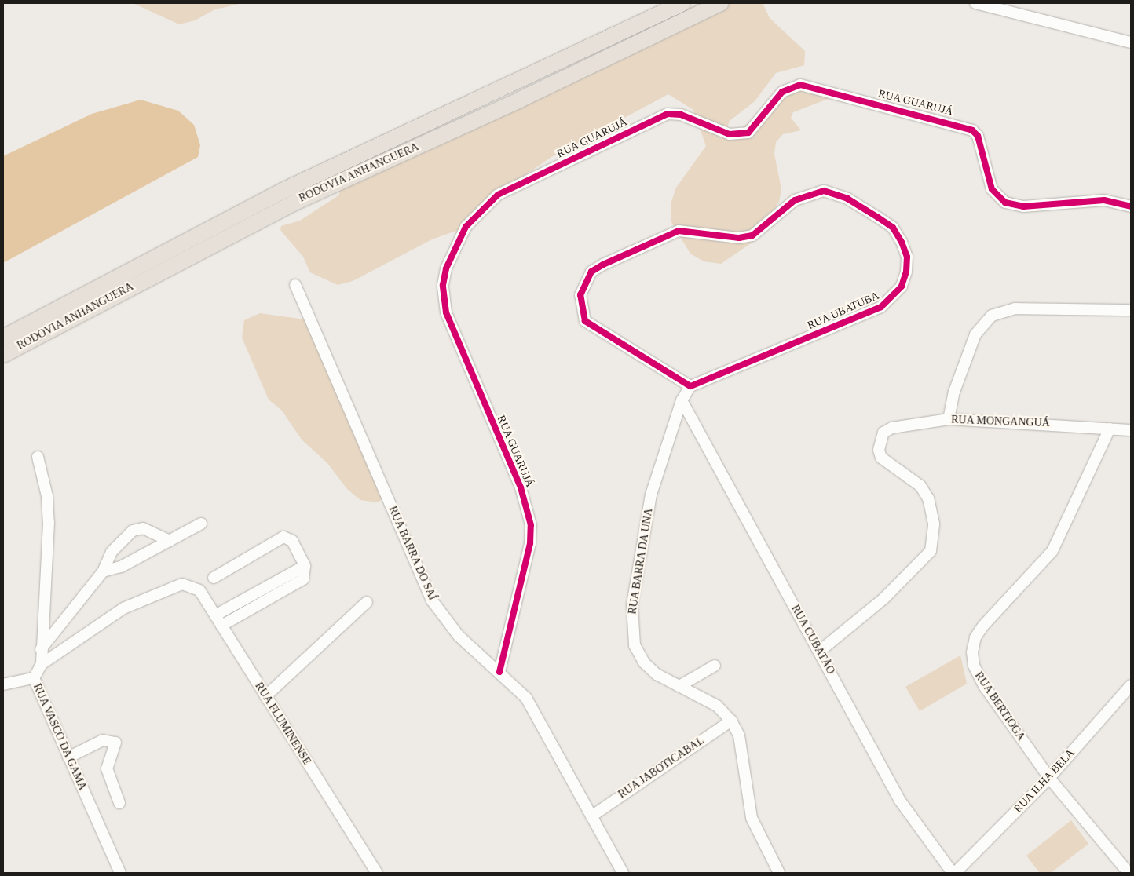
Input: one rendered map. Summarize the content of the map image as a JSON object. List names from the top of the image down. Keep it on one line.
{"streets":{"highway":["RODOVIA ANHANGUERA"],"street":["RUA GUARUJÁ","RUA UBATUBA","RUA MONGANGUÁ","RUA BARRA DO SAÍ","RUA BARRA DA UNA","RUA CUBATÃO","RUA BERTIOGA","RUA FLUMINENSE","RUA VASCO DA GAMA","RUA JABOTICABAL","RUA ILHA BELA"]},"crossings":[["RUA GUARUJÁ","RUA BARRA DO SAÍ"],["RUA UBATUBA","RUA BARRA DA UNA"],["RUA MONGANGUÁ","RUA CUBATÃO"],["RUA MONGANGUÁ","RUA BERTIOGA"],["RUA BARRA DO SAÍ","RUA JABOTICABAL"],["RUA BARRA DA UNA","RUA CUBATÃO"],["RUA BARRA DA UNA","RUA JABOTICABAL"],["RUA CUBATÃO","RUA ILHA BELA"],["RUA BERTIOGA","RUA ILHA BELA"],["RUA FLUMINENSE","RUA VASCO DA GAMA"]]}
